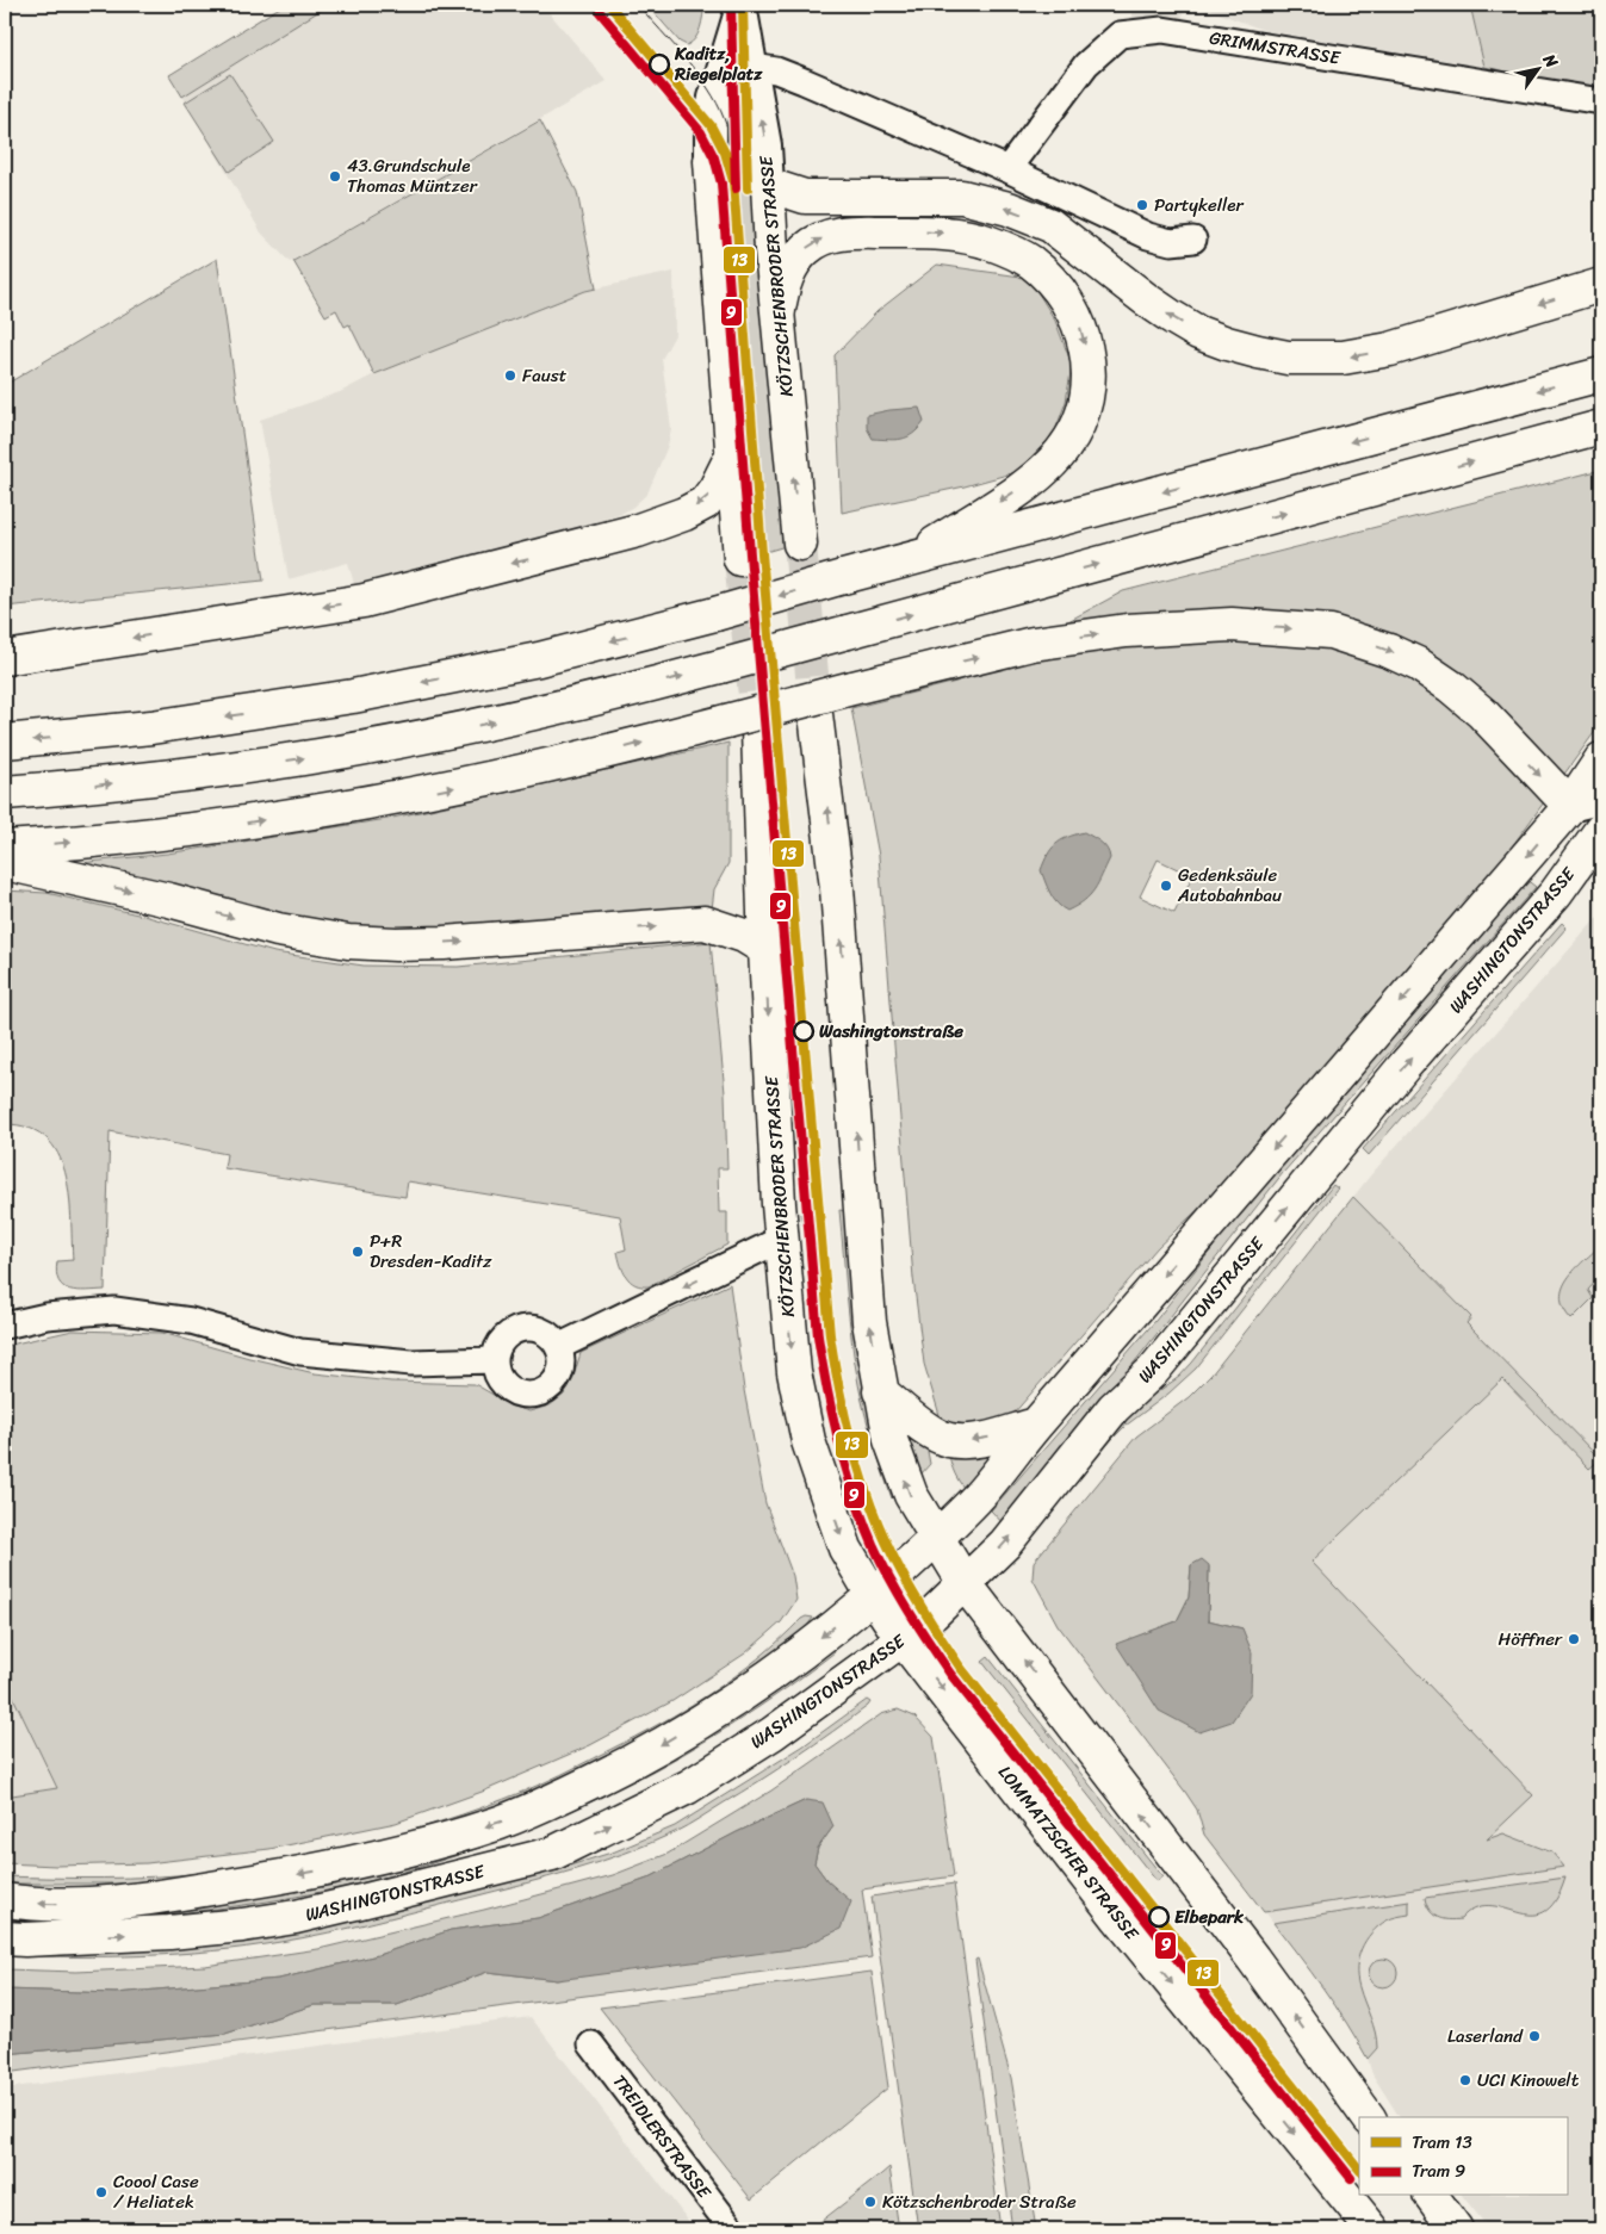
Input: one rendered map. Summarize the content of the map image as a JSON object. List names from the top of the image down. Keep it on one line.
{"streets":{"main road":["KÖTZSCHENBRODER STRASSE","WASHINGTONSTRASSE","LOMMATZSCHER STRASSE"],"street":["GRIMMSTRASSE","TREIDLERSTRASSE"]},"crossings":[["KÖTZSCHENBRODER STRASSE","WASHINGTONSTRASSE"],["KÖTZSCHENBRODER STRASSE","LOMMATZSCHER STRASSE"],["WASHINGTONSTRASSE","LOMMATZSCHER STRASSE"]],"places":["Kaditz, Riegelplatz","43.Grundschule Thomas Müntzer","Partykeller","Faust","Gedenksäule Autobahnbau","Washingtonstraße","P+R Dresden-Kaditz","Höffner","Elbepark","Laserland","UCI Kinowelt","Coool Case / Heliatek","Kötzschenbroder Straße"],"lines":["tram line 13","tram line 9"],"legend":["Tram 13","Tram 9"],"north":"top right"}
